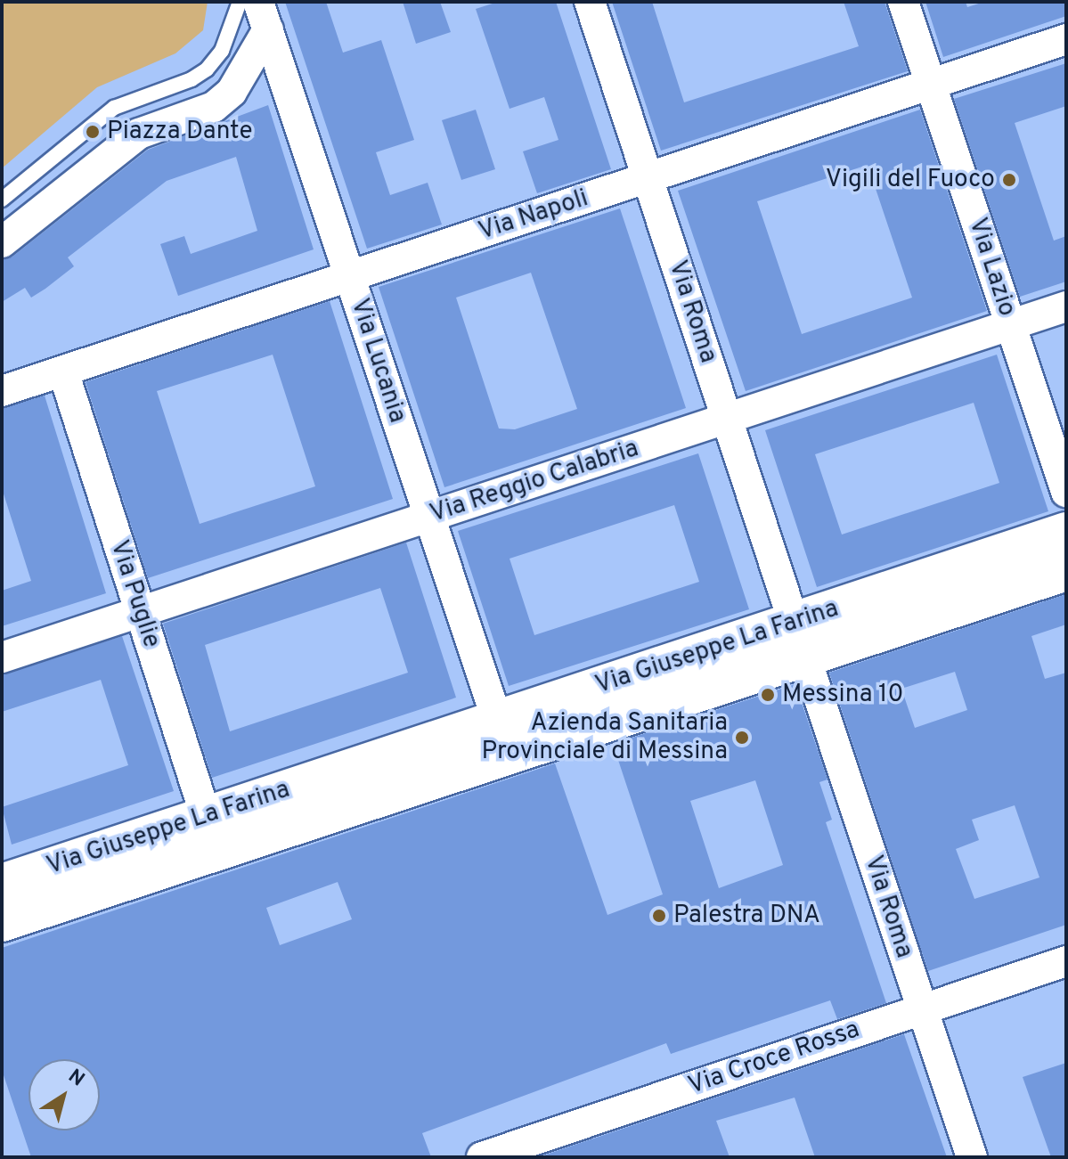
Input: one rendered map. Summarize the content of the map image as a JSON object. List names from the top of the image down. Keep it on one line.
{"streets":{"main road":["Via Giuseppe La Farina"],"street":["Via Napoli","Via Lazio","Via Roma","Via Lucania","Via Reggio Calabria","Via Puglie","Via Croce Rossa"]},"crossings":[["Via Napoli","Via Lazio"],["Via Napoli","Via Roma"],["Via Napoli","Via Lucania"],["Via Napoli","Via Puglie"],["Via Lazio","Via Reggio Calabria"],["Via Roma","Via Reggio Calabria"],["Via Roma","Via Giuseppe La Farina"],["Via Roma","Via Croce Rossa"],["Via Lucania","Via Reggio Calabria"],["Via Lucania","Via Giuseppe La Farina"],["Via Reggio Calabria","Via Puglie"],["Via Puglie","Via Giuseppe La Farina"]],"places":["Piazza Dante","Vigili del Fuoco","Messina 10","Azienda Sanitaria Provinciale di Messina","Palestra DNA"],"north":"top right"}
